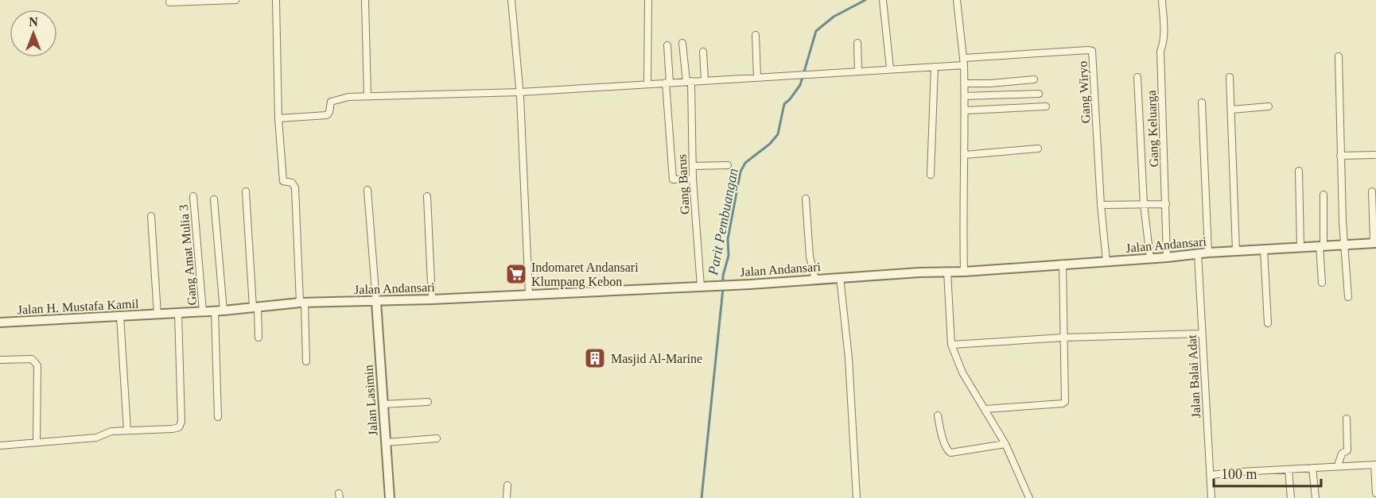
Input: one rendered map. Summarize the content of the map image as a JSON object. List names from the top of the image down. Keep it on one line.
{"streets":{"street":["Gang Wiryo","Gang Keluarga","Gang Barus","Jalan Andansari","Gang Amat Mulia 3","Jalan H. Mustafa Kamil","Jalan Balai Adat","Jalan Lasimin"]},"crossings":[["Gang Wiryo","Jalan Andansari"],["Gang Keluarga","Jalan Andansari"],["Gang Barus","Jalan Andansari"],["Jalan Andansari","Gang Amat Mulia 3"],["Jalan Andansari","Jalan H. Mustafa Kamil"],["Jalan Andansari","Jalan Balai Adat"],["Jalan Andansari","Jalan Lasimin"]],"water":["Parit Pembuangan"],"places":{"supermarket":["Indomaret Andansari Klumpang Kebon"],"building":["Masjid Al-Marine"]},"scale_bar":"100 m","north":"top"}
